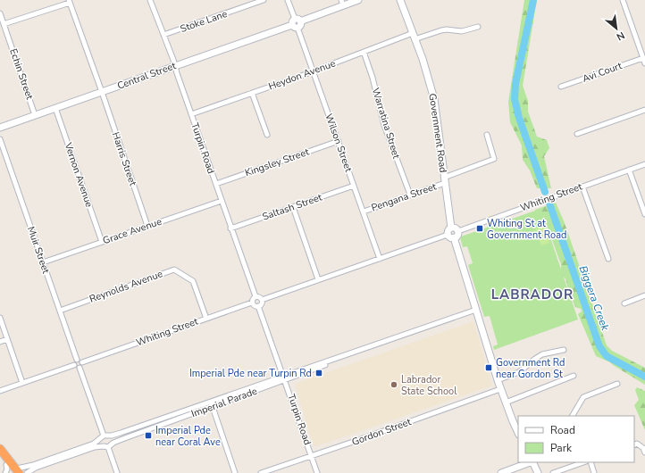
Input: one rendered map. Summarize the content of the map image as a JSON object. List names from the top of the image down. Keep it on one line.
{"streets":{"main road":["Central Street","Government Road"],"street":["Stoke Lane","Avi Court","Echin Street","Heydon Avenue","Warratina Street","Wilson Street","Turpin Road","Harris Street","Kingsley Street","Vernon Avenue","Pengana Street","Whiting Street","Saltash Street","Grace Avenue","Muir Street","Reynolds Avenue","Imperial Parade","Gordon Street"]},"crossings":[["Stoke Lane","Turpin Road"],["Echin Street","Central Street"],["Heydon Avenue","Warratina Street"],["Heydon Avenue","Government Road"],["Heydon Avenue","Wilson Street"],["Heydon Avenue","Turpin Road"],["Central Street","Wilson Street"],["Central Street","Turpin Road"],["Central Street","Harris Street"],["Central Street","Vernon Avenue"],["Warratina Street","Pengana Street"],["Government Road","Pengana Street"],["Government Road","Whiting Street"],["Wilson Street","Kingsley Street"],["Wilson Street","Pengana Street"],["Wilson Street","Saltash Street"],["Turpin Road","Kingsley Street"],["Turpin Road","Whiting Street"],["Turpin Road","Saltash Street"],["Turpin Road","Grace Avenue"],["Turpin Road","Imperial Parade"],["Turpin Road","Gordon Street"],["Harris Street","Grace Avenue"],["Vernon Avenue","Grace Avenue"],["Whiting Street","Muir Street"],["Whiting Street","Reynolds Avenue"],["Grace Avenue","Muir Street"],["Muir Street","Reynolds Avenue"]],"districts":["LABRADOR"],"water":["Biggera Creek"],"places":{"transit":["Whiting St at Government Road","Government Rd near Gordon St","Imperial Pde near Turpin Rd","Imperial Pde near Coral Ave"],"other":["Labrador State School"]},"legend":["Road","Park"],"north":"bottom right"}
